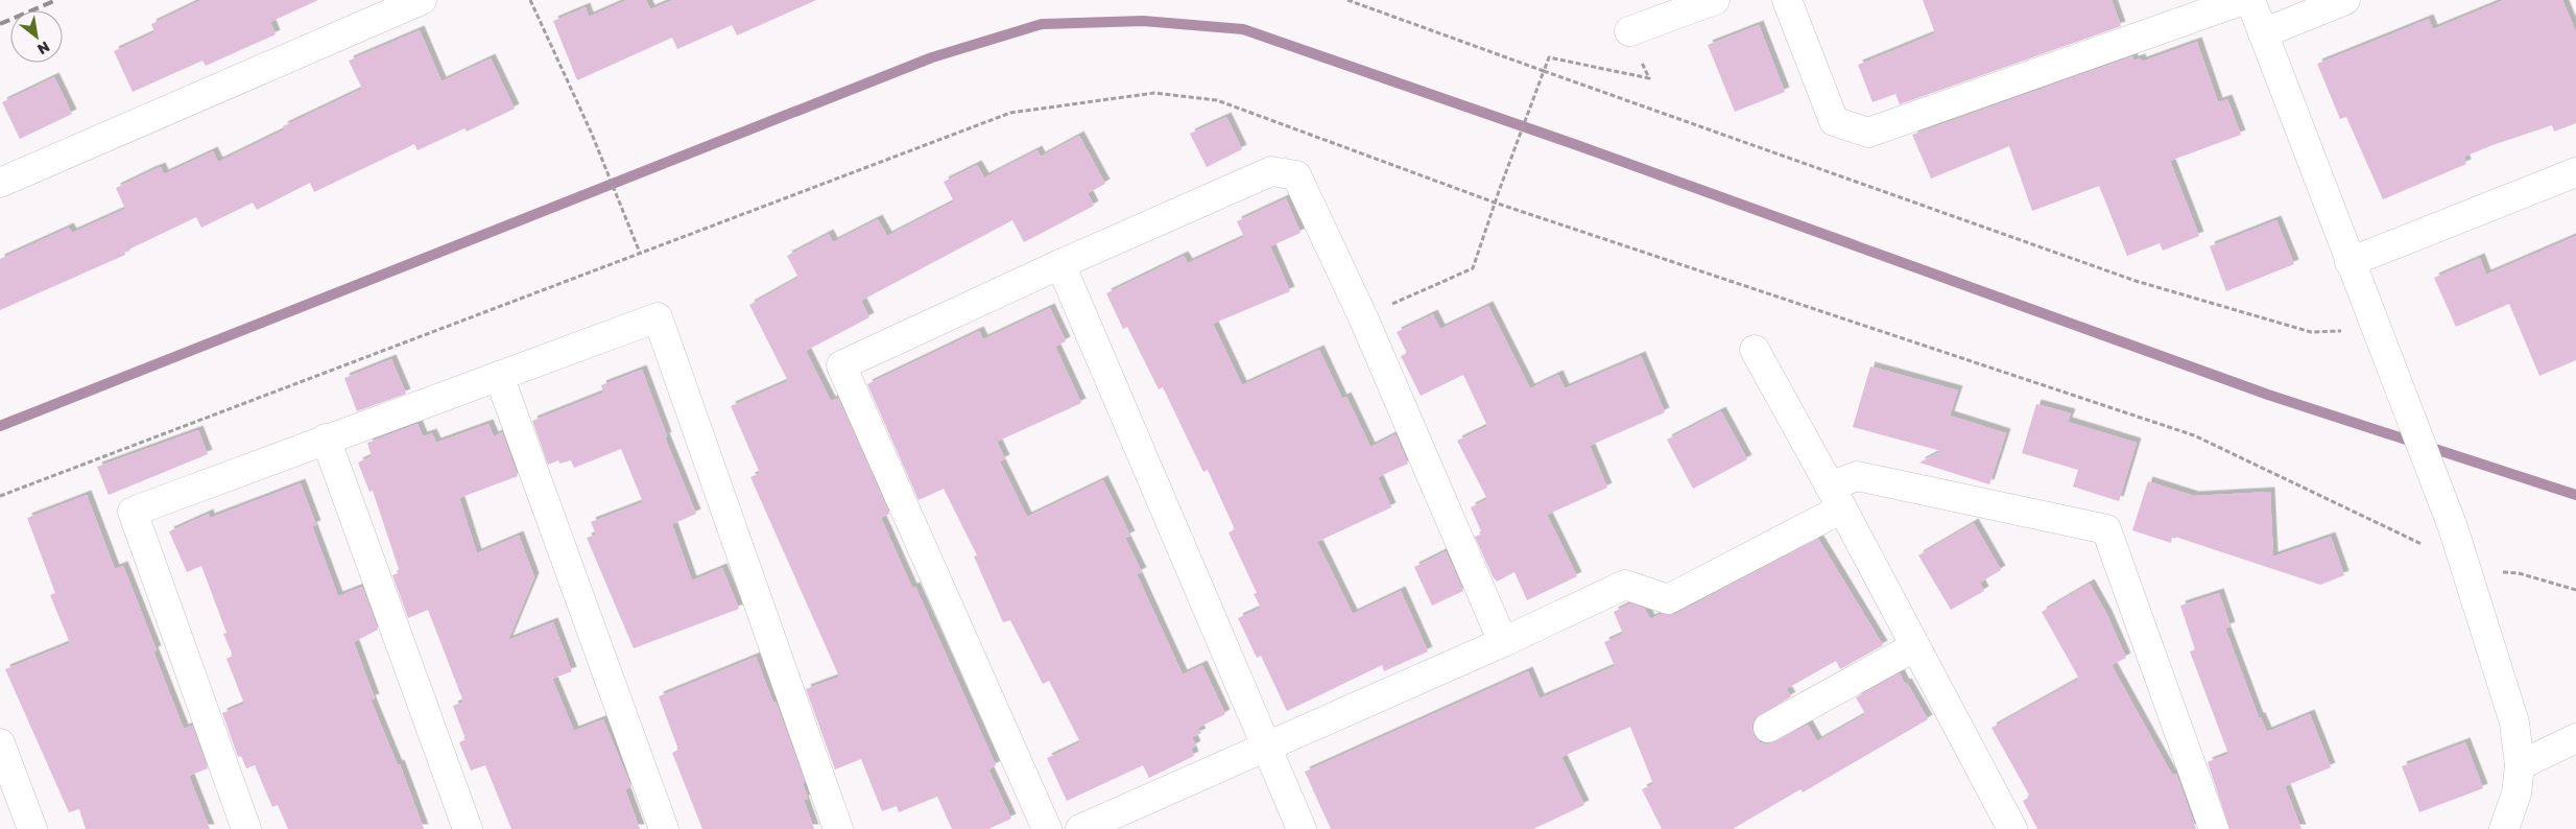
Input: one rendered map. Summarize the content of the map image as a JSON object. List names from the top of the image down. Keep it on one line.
{"north":"bottom right"}
